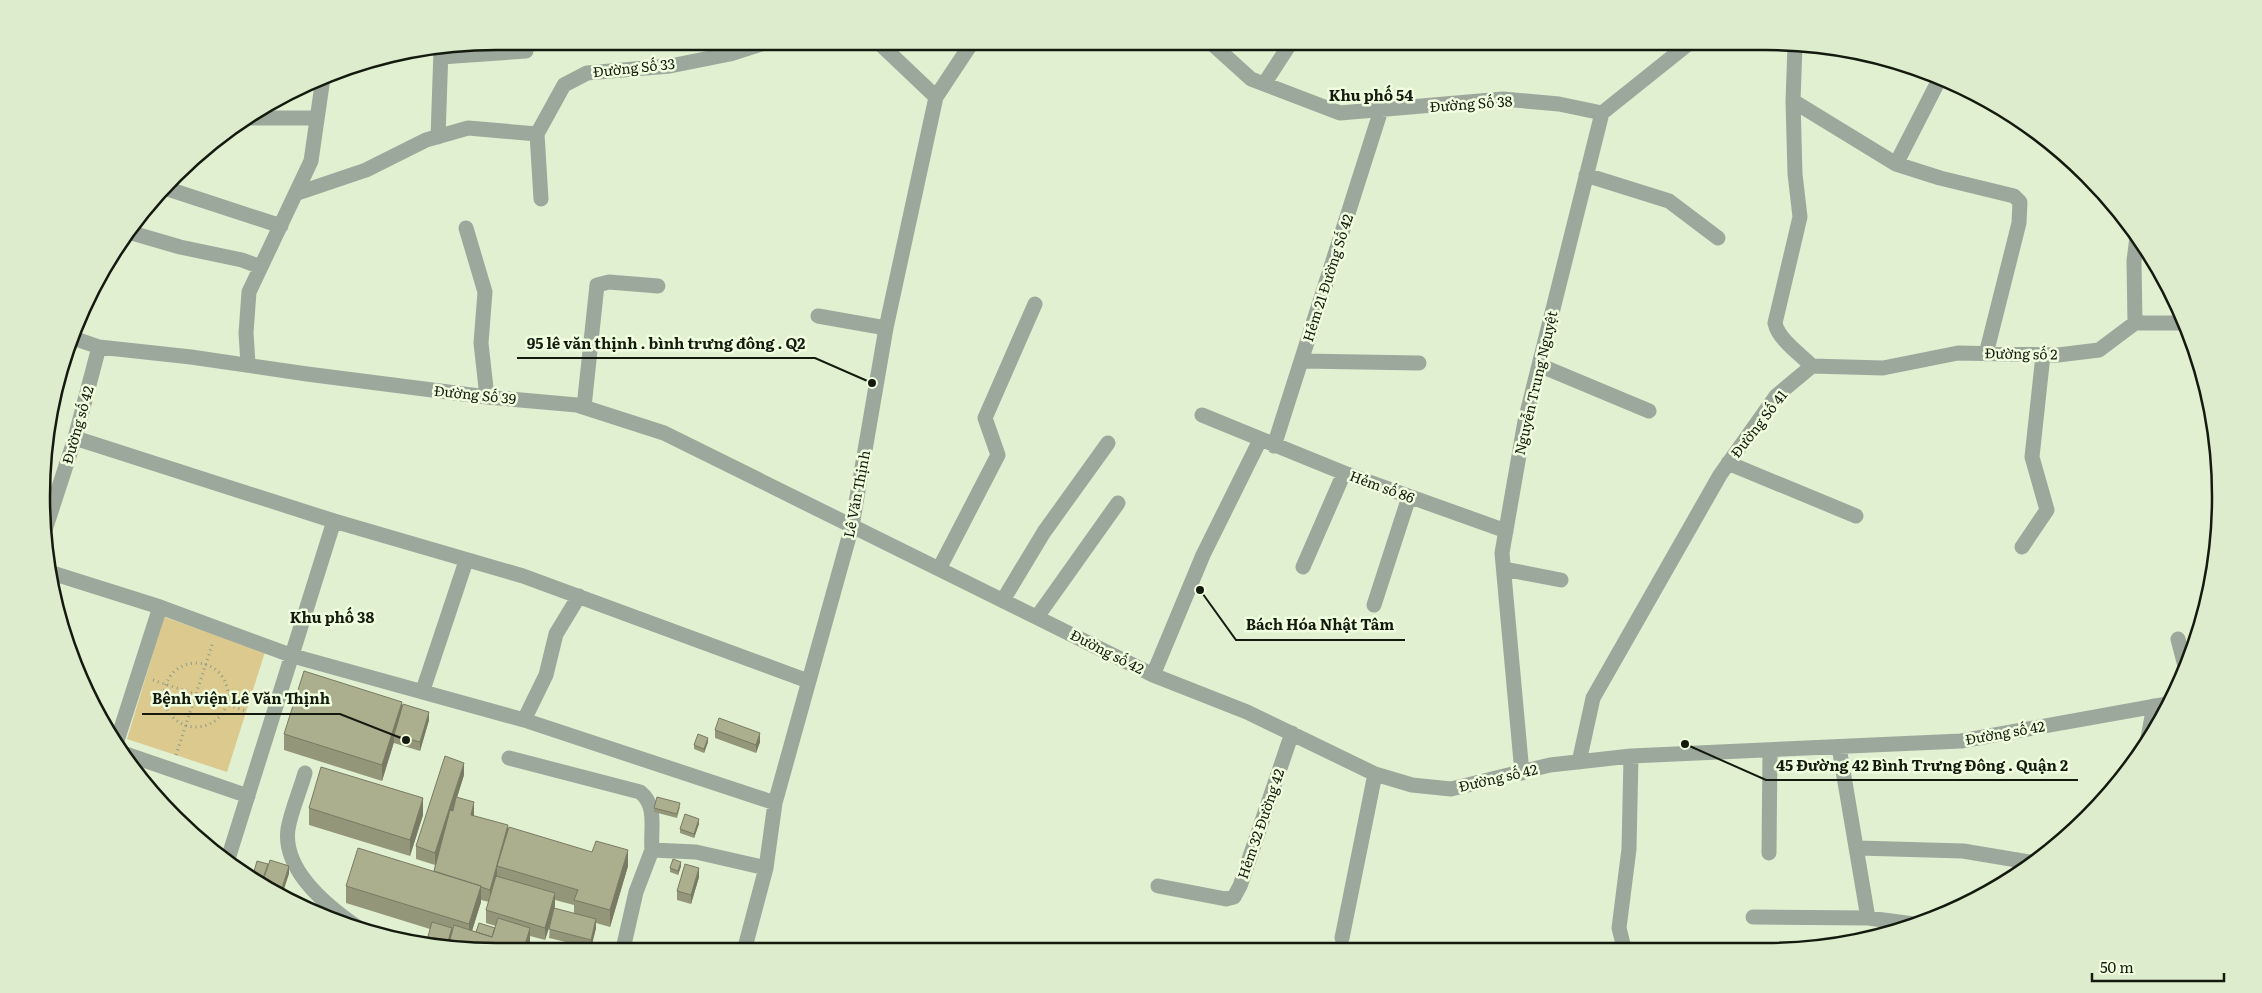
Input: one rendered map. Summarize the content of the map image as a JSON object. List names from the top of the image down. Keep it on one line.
{"streets":{"street":["Đường Số 33","Đường Số 38","Hẻm 21 Đường Số 42","Đường số 2","Nguyễn Trung Nguyệt","Đường Số 39","Đường Số 41","Đường số 42","Hẻm số 86","Lê Văn Thịnh","Hẻm 32 Đường 42"]},"crossings":[["Đường Số 38","Hẻm 21 Đường Số 42"],["Đường Số 38","Nguyễn Trung Nguyệt"],["Hẻm 21 Đường Số 42","Hẻm số 86"],["Đường số 2","Đường Số 41"],["Nguyễn Trung Nguyệt","Đường số 42"],["Nguyễn Trung Nguyệt","Hẻm số 86"],["Đường Số 39","Đường số 42"],["Đường Số 39","Lê Văn Thịnh"],["Đường Số 41","Đường số 42"],["Đường số 42","Lê Văn Thịnh"],["Đường số 42","Hẻm 32 Đường 42"]],"districts":["Khu phố 54","Khu phố 38"],"places":["95 lê văn thịnh . bình trưng đông . Q2","Bách Hóa Nhật Tâm","Bệnh viện Lê Văn Thịnh","45 Đường 42 Bình Trưng Đông . Quận 2"],"scale_bar":"50 m"}
